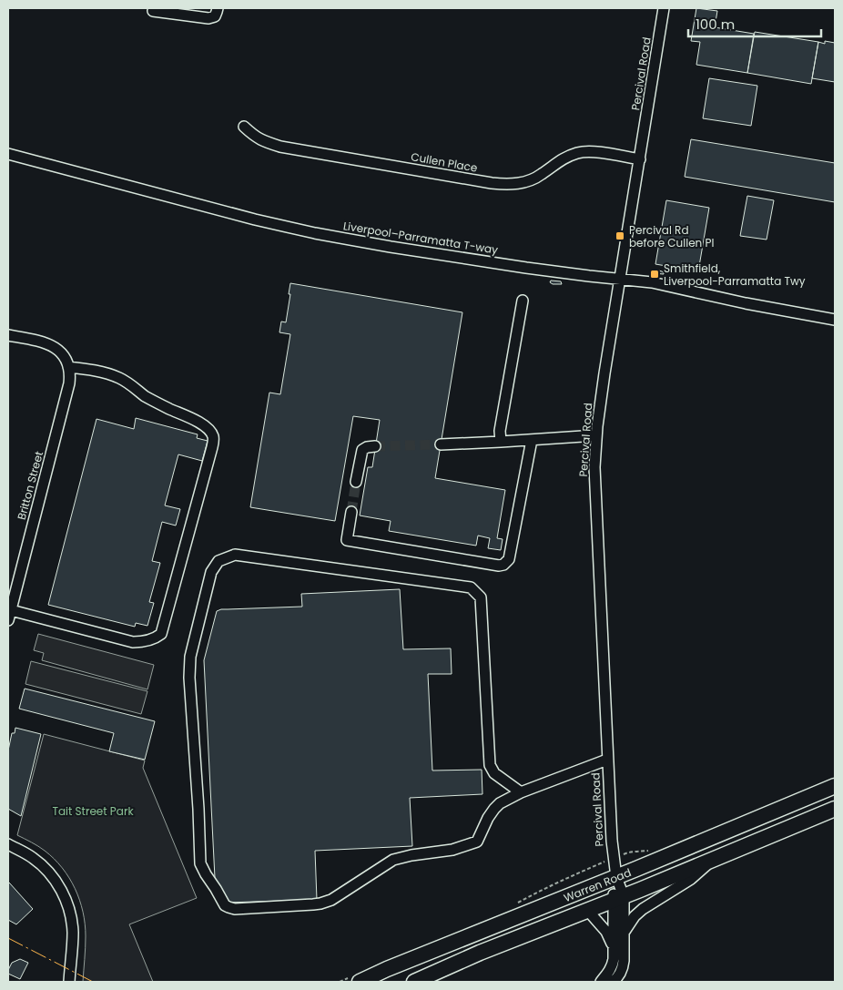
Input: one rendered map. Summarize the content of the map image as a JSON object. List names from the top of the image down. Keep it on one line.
{"streets":{"highway":["Warren Road"],"street":["Percival Road","Cullen Place","Liverpool–Parramatta T-way","Britton Street"]},"crossings":[["Percival Road","Cullen Place"],["Percival Road","Liverpool–Parramatta T-way"],["Percival Road","Warren Road"]],"parks":["Tait Street Park"],"places":{"transit":["Percival Rd before Cullen Pl","Smithfield, Liverpool-Parramatta Twy"]},"scale_bar":"100 m"}
